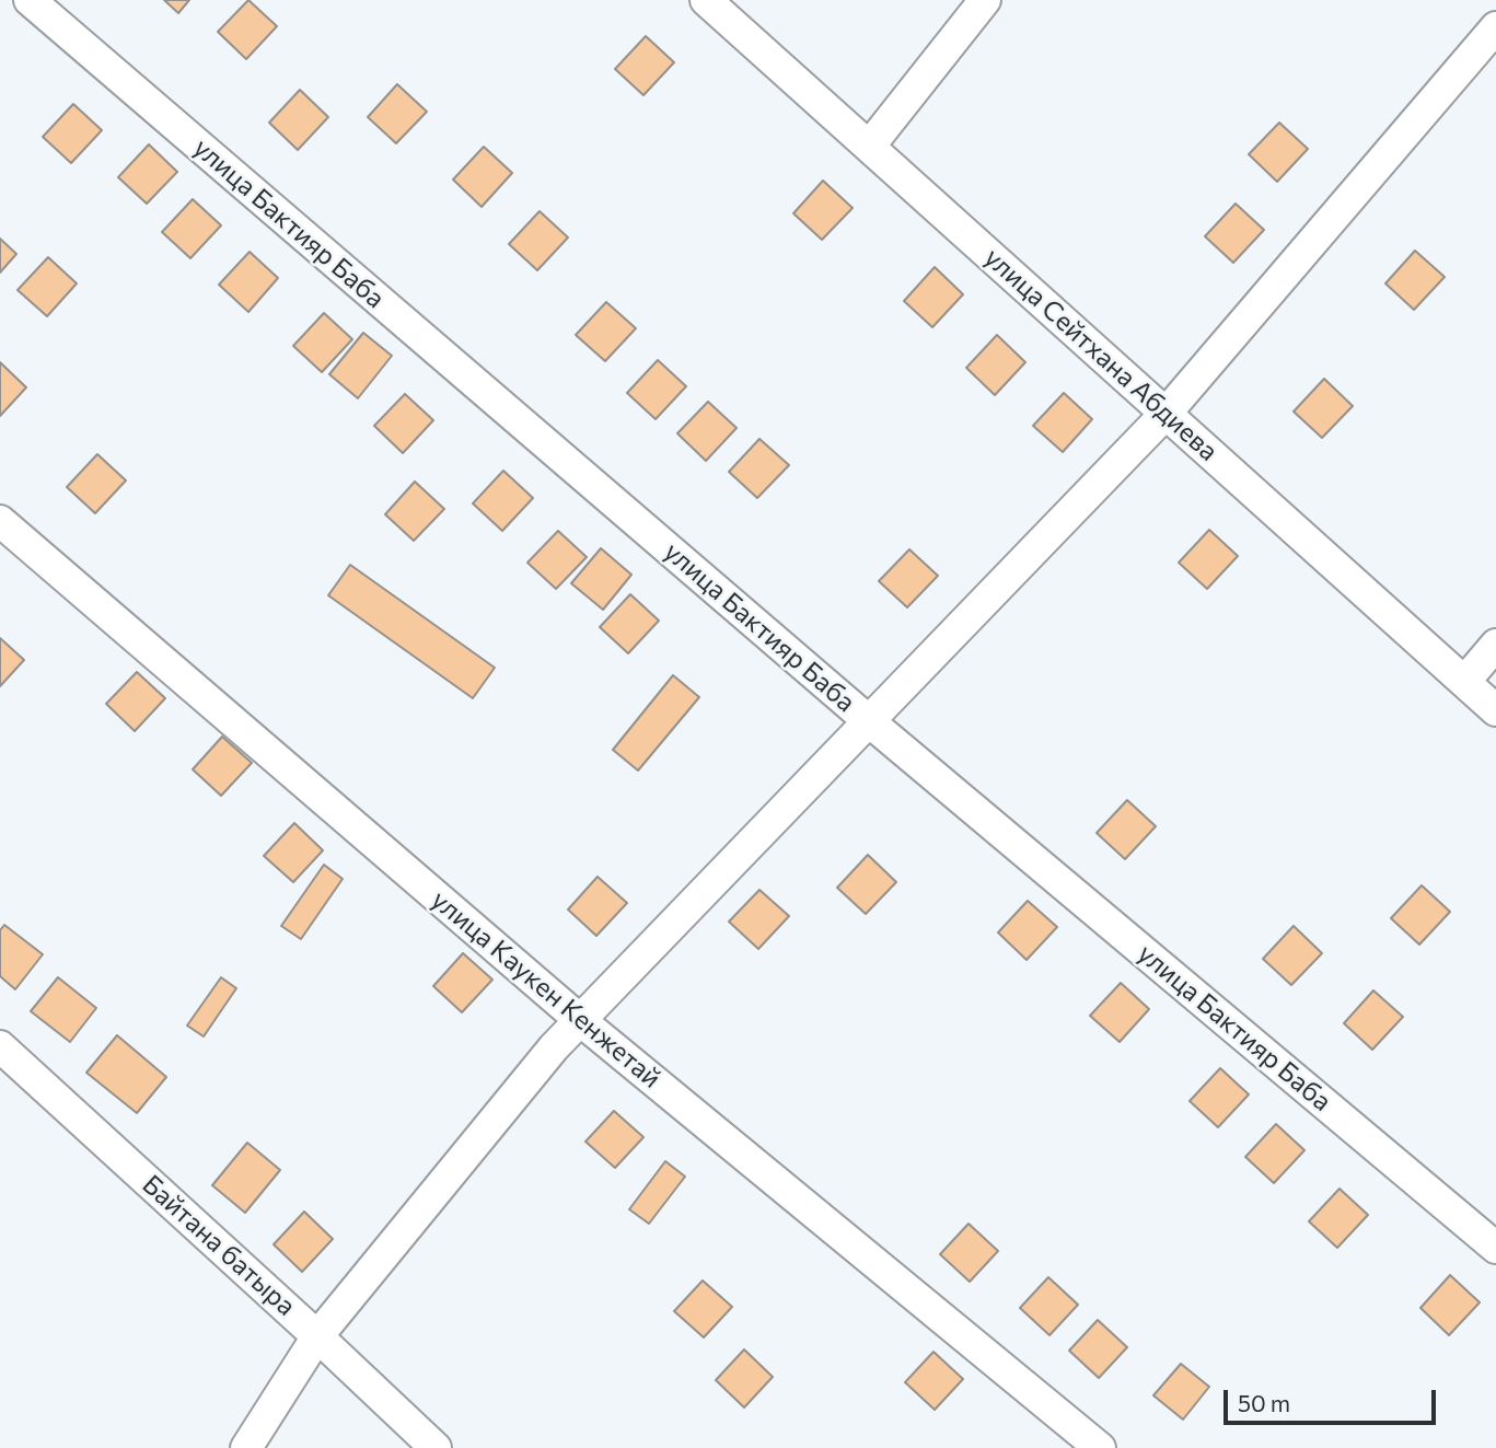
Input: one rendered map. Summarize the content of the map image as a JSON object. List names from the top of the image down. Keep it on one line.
{"streets":{"street":["улица Бактияр Баба","улица Сейтхана Абдиева","улица Каукен Кенжетай","Байтана батыра"]},"scale_bar":"50 m"}
